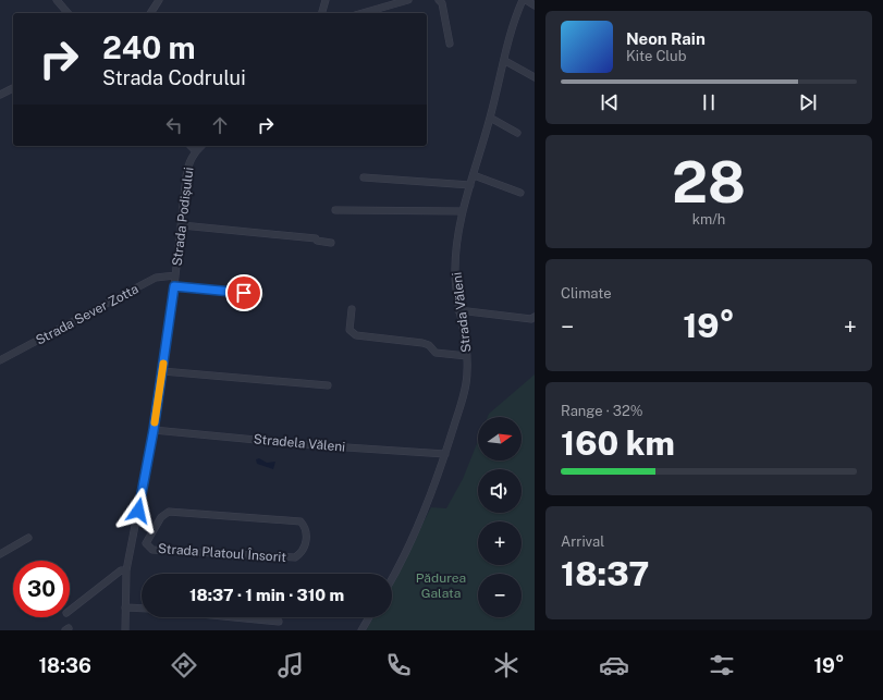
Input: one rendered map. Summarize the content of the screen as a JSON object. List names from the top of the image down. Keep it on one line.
{"streets":{"street":["Strada Podișului","Strada Văleni","Strada Sever Zotta","Stradela Văleni","Strada Platoul Însorit"]},"crossings":[["Strada Podișului","Strada Sever Zotta"],["Strada Podișului","Stradela Văleni"],["Strada Văleni","Stradela Văleni"]],"parks":["Pădurea Galata"],"north":"right","page":{"turn":["240 m","Strada Codrului"],"song":["Neon Rain","Kite Club"],"tile":[["28","km/h"],"Climate",["Range · 32%","160 km"],["Arrival","18:37"]],"heat":["−","19°","+"],"map_buttons":["+","−"],"limit":"30","trip":"18:37 · 1 min · 310 m","tabs":["18:36","19°"]}}
